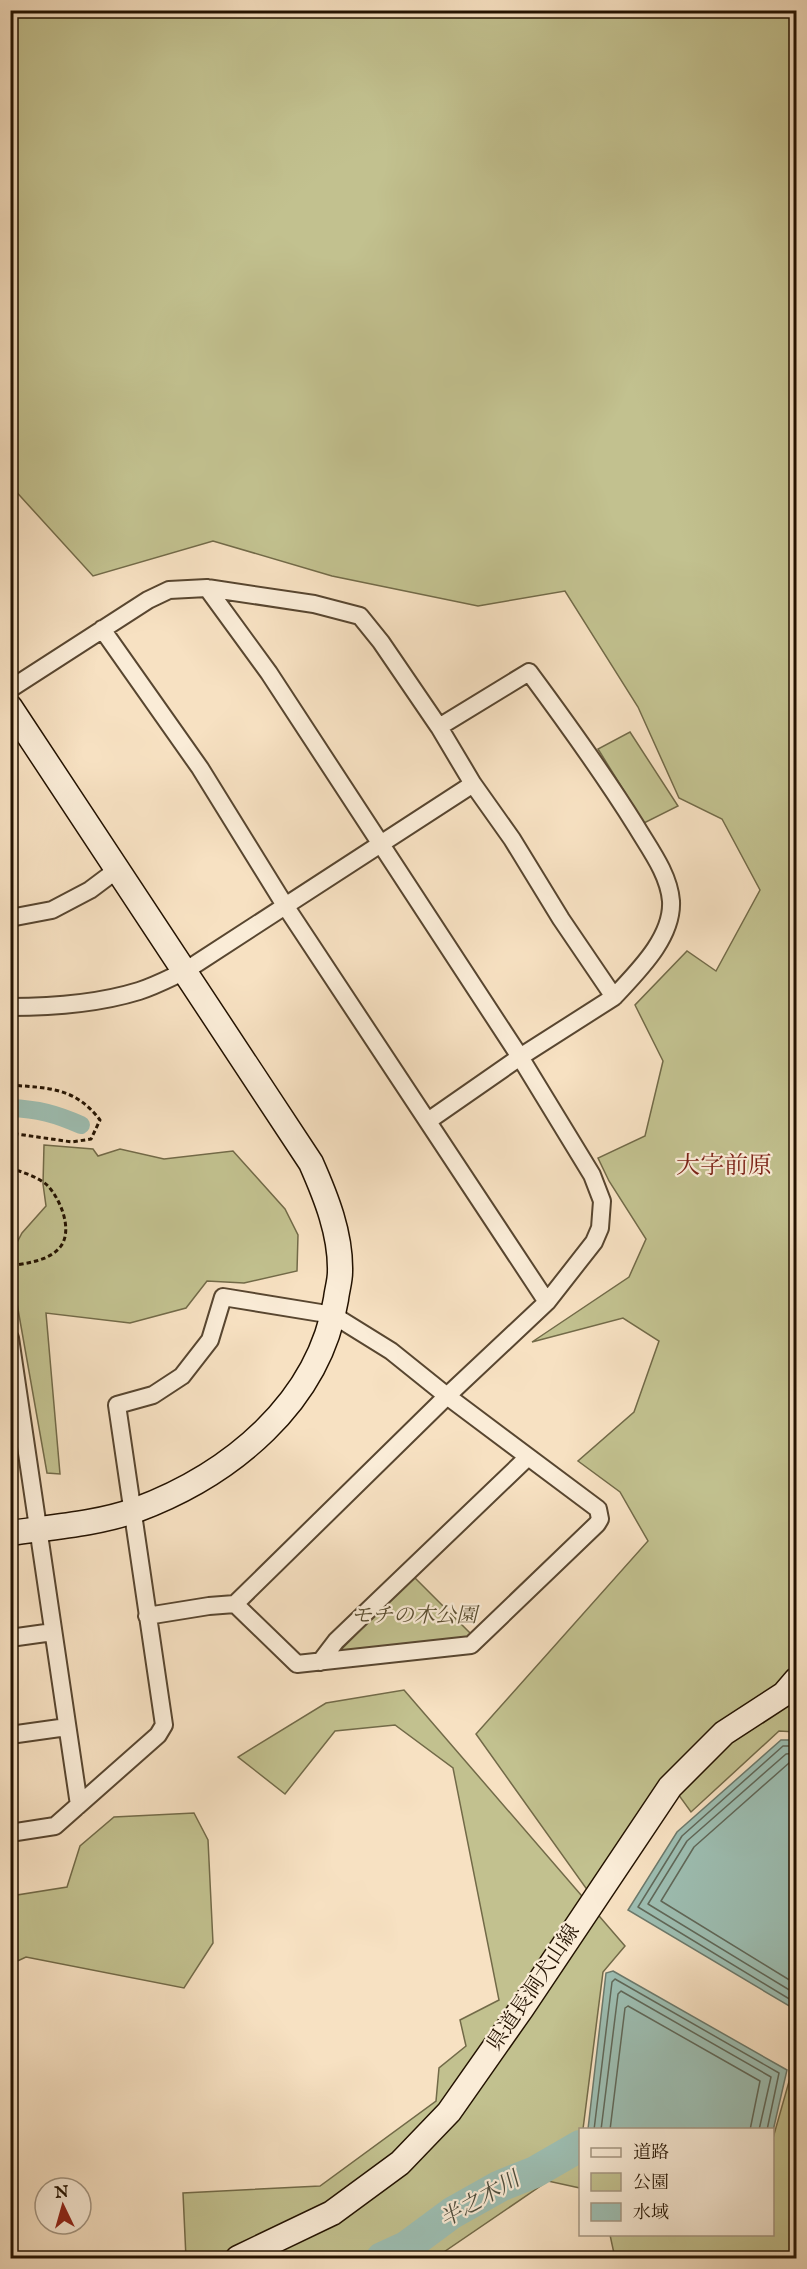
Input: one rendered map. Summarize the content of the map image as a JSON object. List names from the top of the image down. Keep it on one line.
{"streets":{"street":["県道長洞犬山線"]},"districts":["大字前原"],"water":["半之木川"],"parks":["モチの木公園"],"legend":["道路","公園","水域"],"north":"top"}
